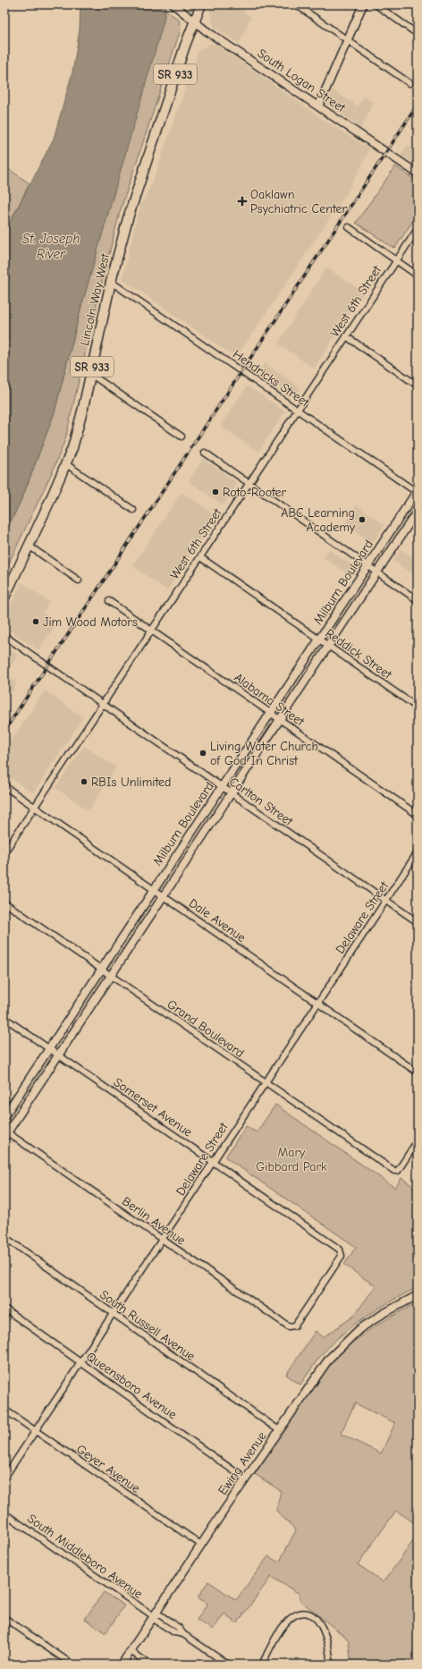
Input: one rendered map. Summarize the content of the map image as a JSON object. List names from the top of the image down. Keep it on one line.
{"streets":{"main road":["SR 933","Lincoln Way West"],"street":["South Logan Street","West 6th Street","Hendricks Street","Milburn Boulevard","Reddick Street","Alabama Street","Carlton Street","Delaware Street","Dale Avenue","Grand Boulevard","Somerset Avenue","Berlin Avenue","South Russell Avenue","Queensboro Avenue","Ewing Avenue","Geyer Avenue","South Middleboro Avenue"]},"crossings":[["South Logan Street","Lincoln Way West"],["Lincoln Way West","Hendricks Street"],["West 6th Street","Hendricks Street"],["West 6th Street","Reddick Street"],["West 6th Street","Alabama Street"],["West 6th Street","Carlton Street"],["West 6th Street","Dale Avenue"],["Hendricks Street","Milburn Boulevard"],["Milburn Boulevard","Reddick Street"],["Milburn Boulevard","Alabama Street"],["Milburn Boulevard","Carlton Street"],["Milburn Boulevard","Dale Avenue"],["Milburn Boulevard","Grand Boulevard"],["Milburn Boulevard","Somerset Avenue"],["Milburn Boulevard","Berlin Avenue"],["Carlton Street","Delaware Street"],["Delaware Street","Dale Avenue"],["Delaware Street","Grand Boulevard"],["Delaware Street","Somerset Avenue"],["Delaware Street","Berlin Avenue"],["Delaware Street","South Russell Avenue"],["Delaware Street","Queensboro Avenue"],["Delaware Street","Geyer Avenue"],["Somerset Avenue","Berlin Avenue"],["South Russell Avenue","Ewing Avenue"],["Queensboro Avenue","Ewing Avenue"],["Ewing Avenue","Geyer Avenue"],["Ewing Avenue","South Middleboro Avenue"]],"water":["St. Joseph River"],"parks":["Mary Gibbard Park"],"places":{"health":["Oaklawn Psychiatric Center"],"other":["Roto-Rooter","ABC Learning Academy","Jim Wood Motors","Living Water Church of God In Christ","RBIs Unlimited"]}}
